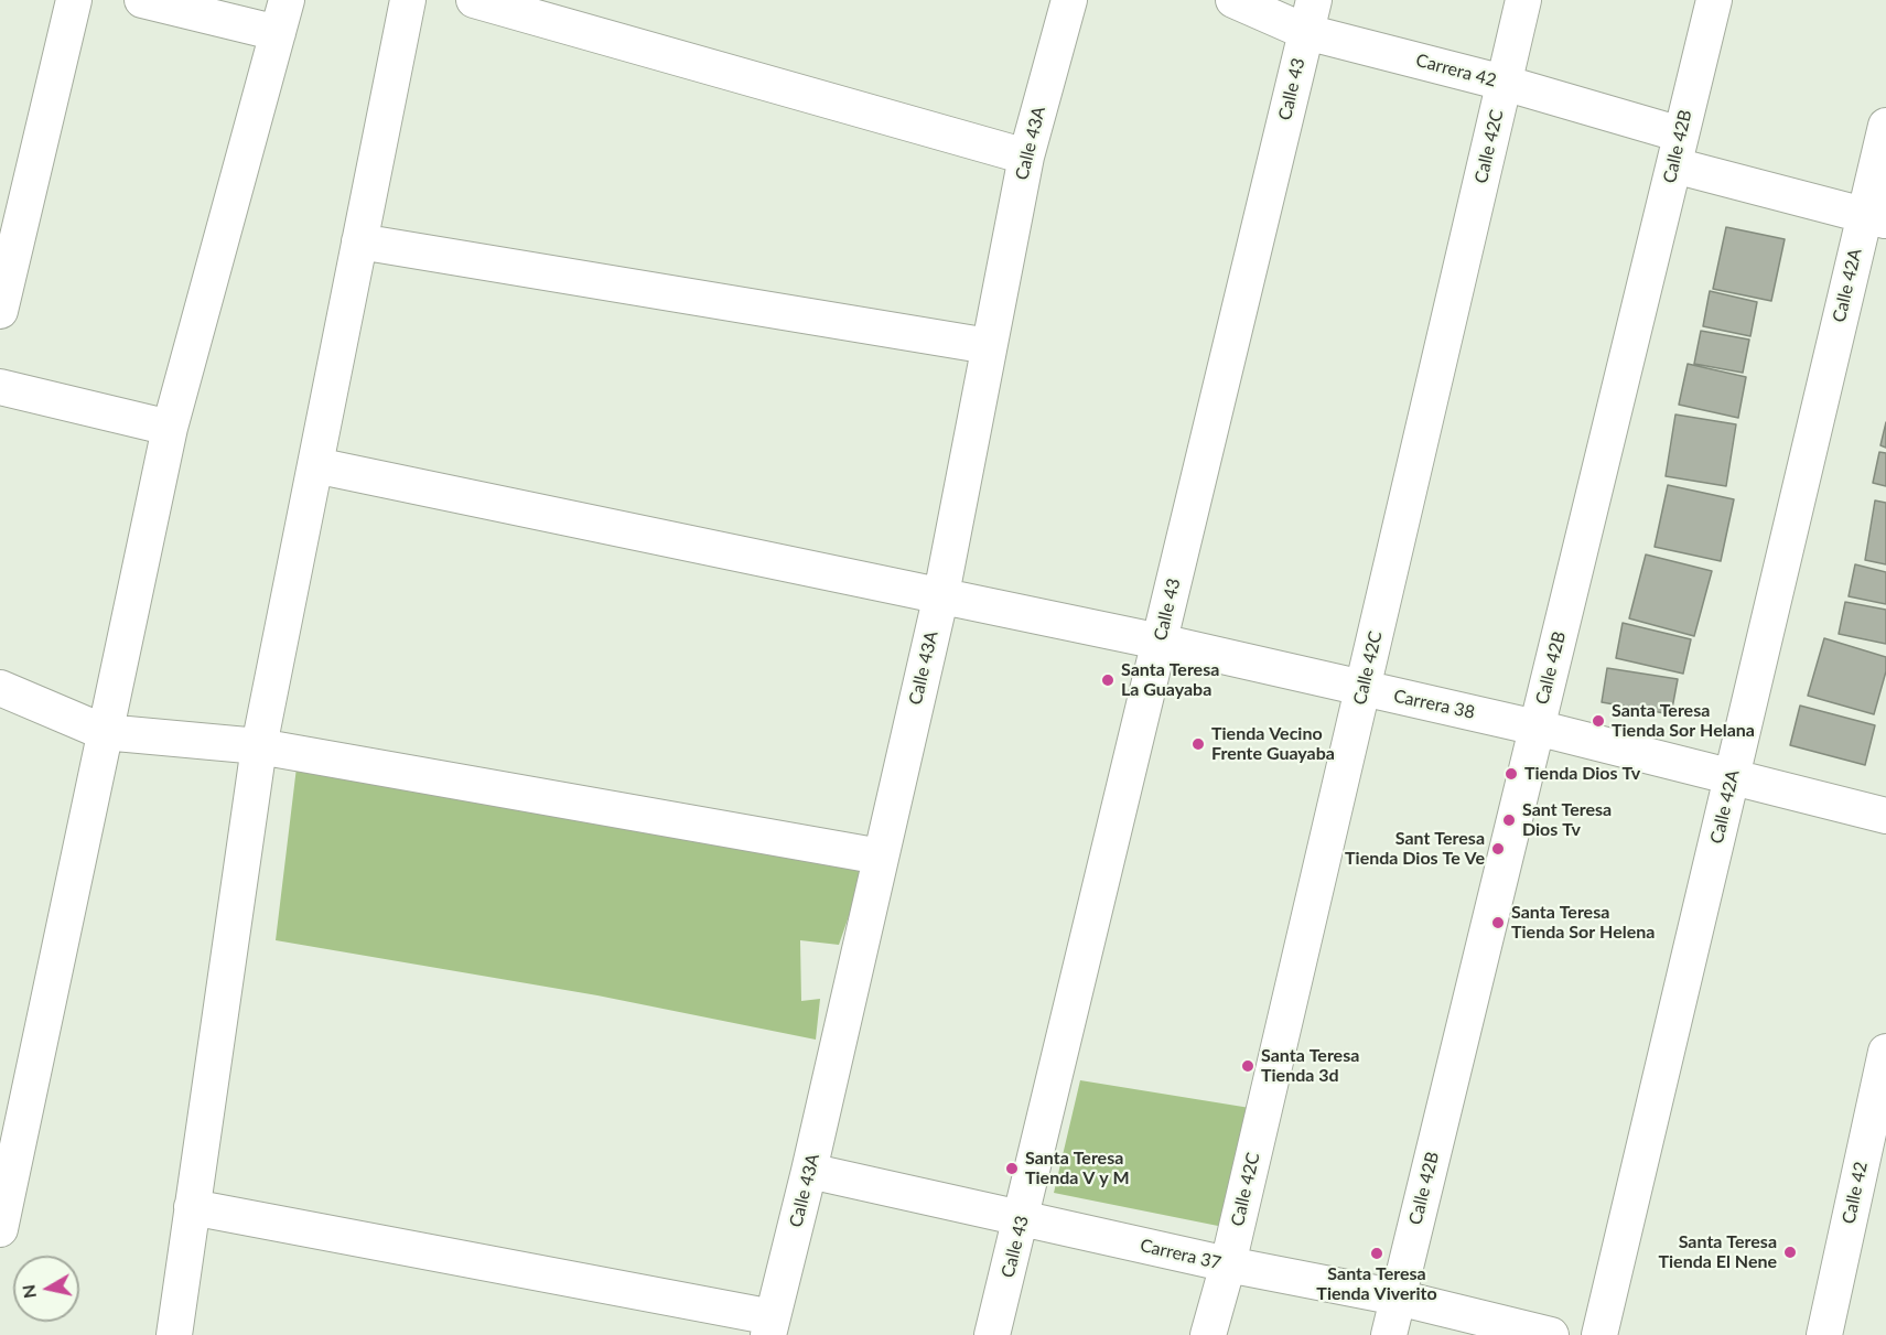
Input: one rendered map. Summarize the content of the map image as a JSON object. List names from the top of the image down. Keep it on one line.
{"streets":{"street":["Carrera 42","Calle 43","Calle 43A","Calle 42C","Calle 42B","Calle 42A","Carrera 38","Calle 42","Carrera 37"]},"crossings":[["Carrera 42","Calle 43"],["Carrera 42","Calle 42C"],["Carrera 42","Calle 42B"],["Carrera 42","Calle 42A"],["Calle 43","Carrera 38"],["Calle 43","Carrera 37"],["Calle 43A","Carrera 38"],["Calle 43A","Carrera 37"],["Calle 42C","Carrera 38"],["Calle 42C","Carrera 37"],["Calle 42B","Carrera 38"],["Calle 42B","Carrera 37"],["Calle 42A","Carrera 38"]],"places":["Santa Teresa La Guayaba","Santa Teresa Tienda Sor Helana","Tienda Vecino Frente Guayaba","Tienda Dios Tv","Sant Teresa Dios Tv","Sant Teresa Tienda Dios Te Ve","Santa Teresa Tienda Sor Helena","Santa Teresa Tienda 3d","Santa Teresa Tienda V y M","Santa Teresa Tienda El Nene","Santa Teresa Tienda Viverito"],"north":"left"}
